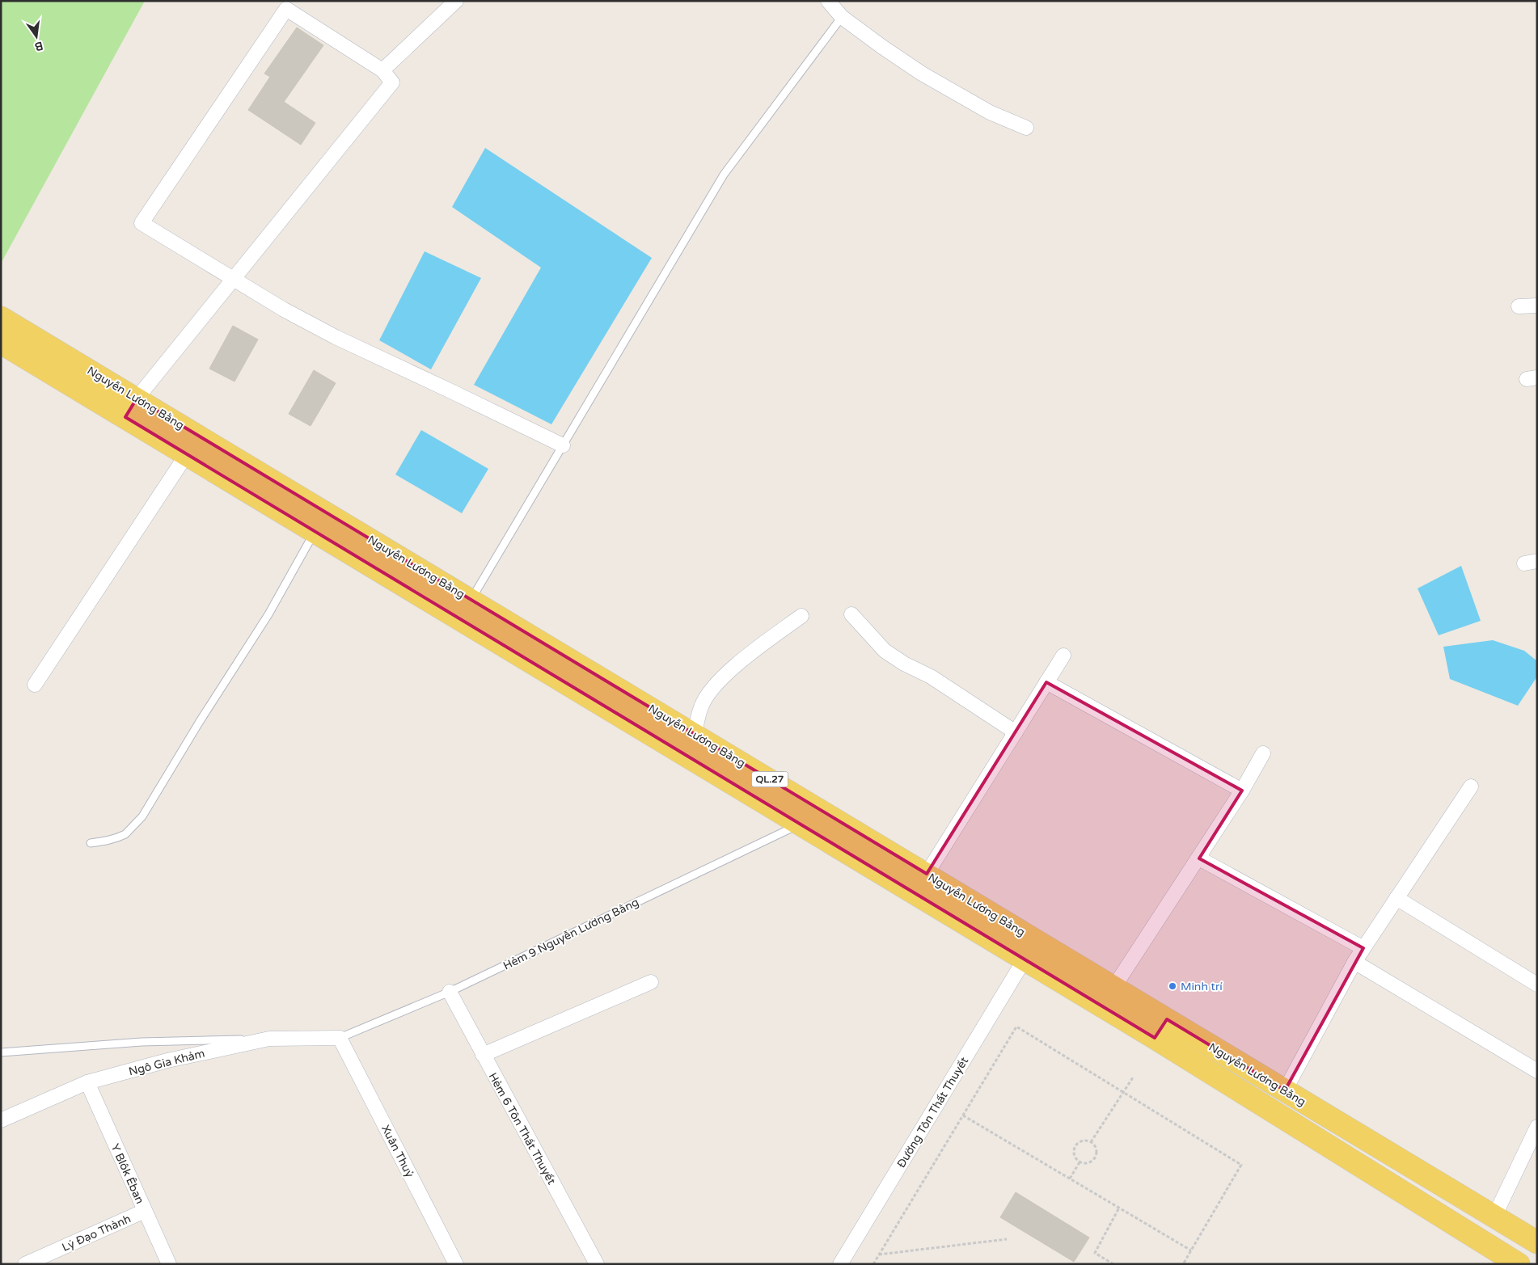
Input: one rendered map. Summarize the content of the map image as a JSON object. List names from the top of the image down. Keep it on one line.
{"streets":{"main road":["Nguyễn Lương Bằng","QL.27"],"street":["Ngô Gia Khảm","Đường Tôn Thất Thuyết","Hẻm 6 Tôn Thất Thuyết","Xuân Thuỷ","Y Blôk Êban","Lý Đạo Thành"],"lane":["Hẻm 9 Nguyễn Lương Bằng"]},"crossings":[["Nguyễn Lương Bằng","Hẻm 9 Nguyễn Lương Bằng"],["Nguyễn Lương Bằng","Đường Tôn Thất Thuyết"],["Hẻm 9 Nguyễn Lương Bằng","Ngô Gia Khảm"],["Hẻm 9 Nguyễn Lương Bằng","Hẻm 6 Tôn Thất Thuyết"],["Hẻm 9 Nguyễn Lương Bằng","Xuân Thuỷ"],["Ngô Gia Khảm","Xuân Thuỷ"],["Ngô Gia Khảm","Y Blôk Êban"],["Y Blôk Êban","Lý Đạo Thành"]],"places":["Minh trí"],"north":"bottom"}
